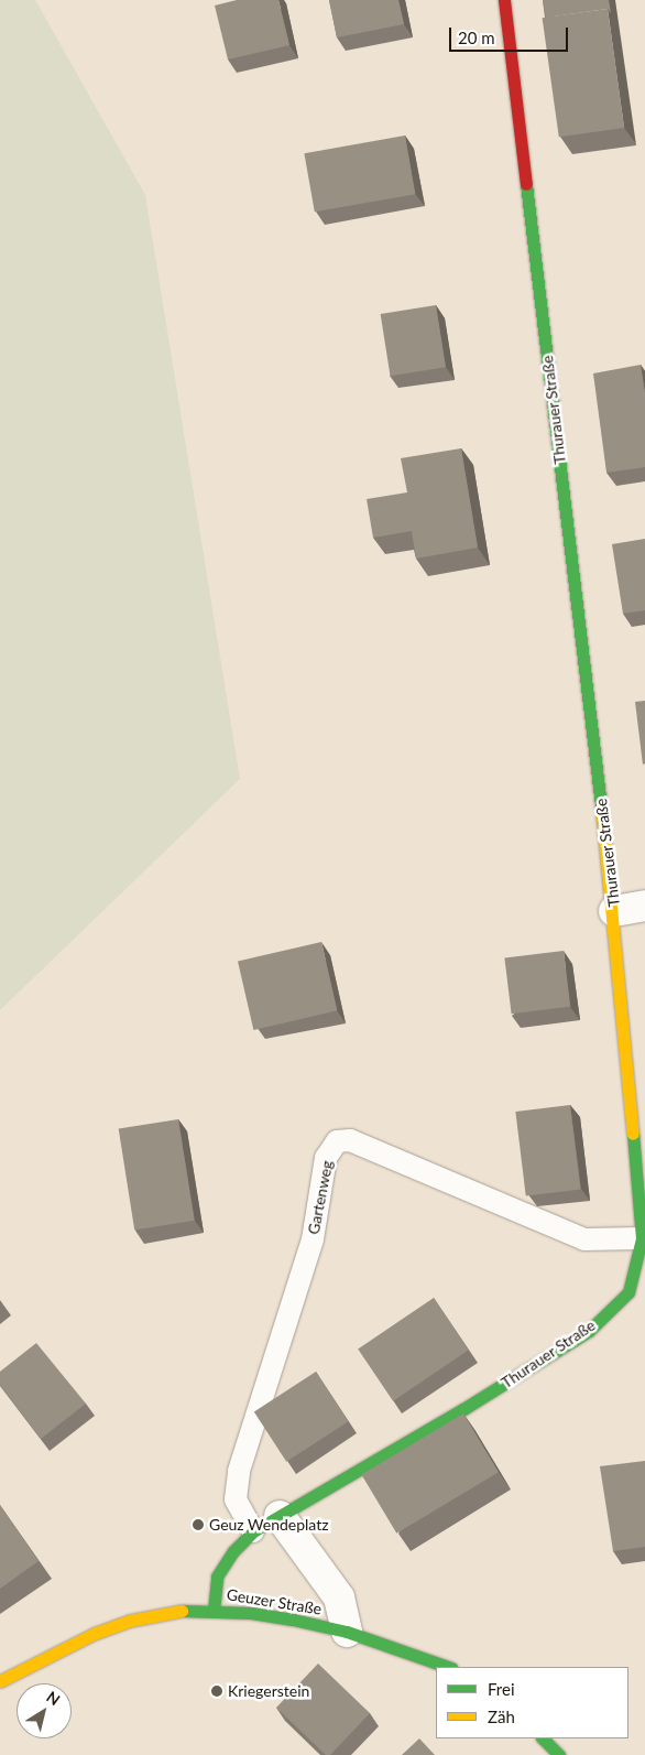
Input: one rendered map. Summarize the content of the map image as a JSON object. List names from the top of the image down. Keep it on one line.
{"streets":{"street":["Thurauer Straße","Geuzer Straße"],"lane":["Gartenweg"]},"crossings":[["Thurauer Straße","Gartenweg"],["Thurauer Straße","Geuzer Straße"]],"places":["Geuz Wendeplatz","Kriegerstein"],"legend":["Frei","Zäh"],"scale_bar":"20 m","north":"top right"}
